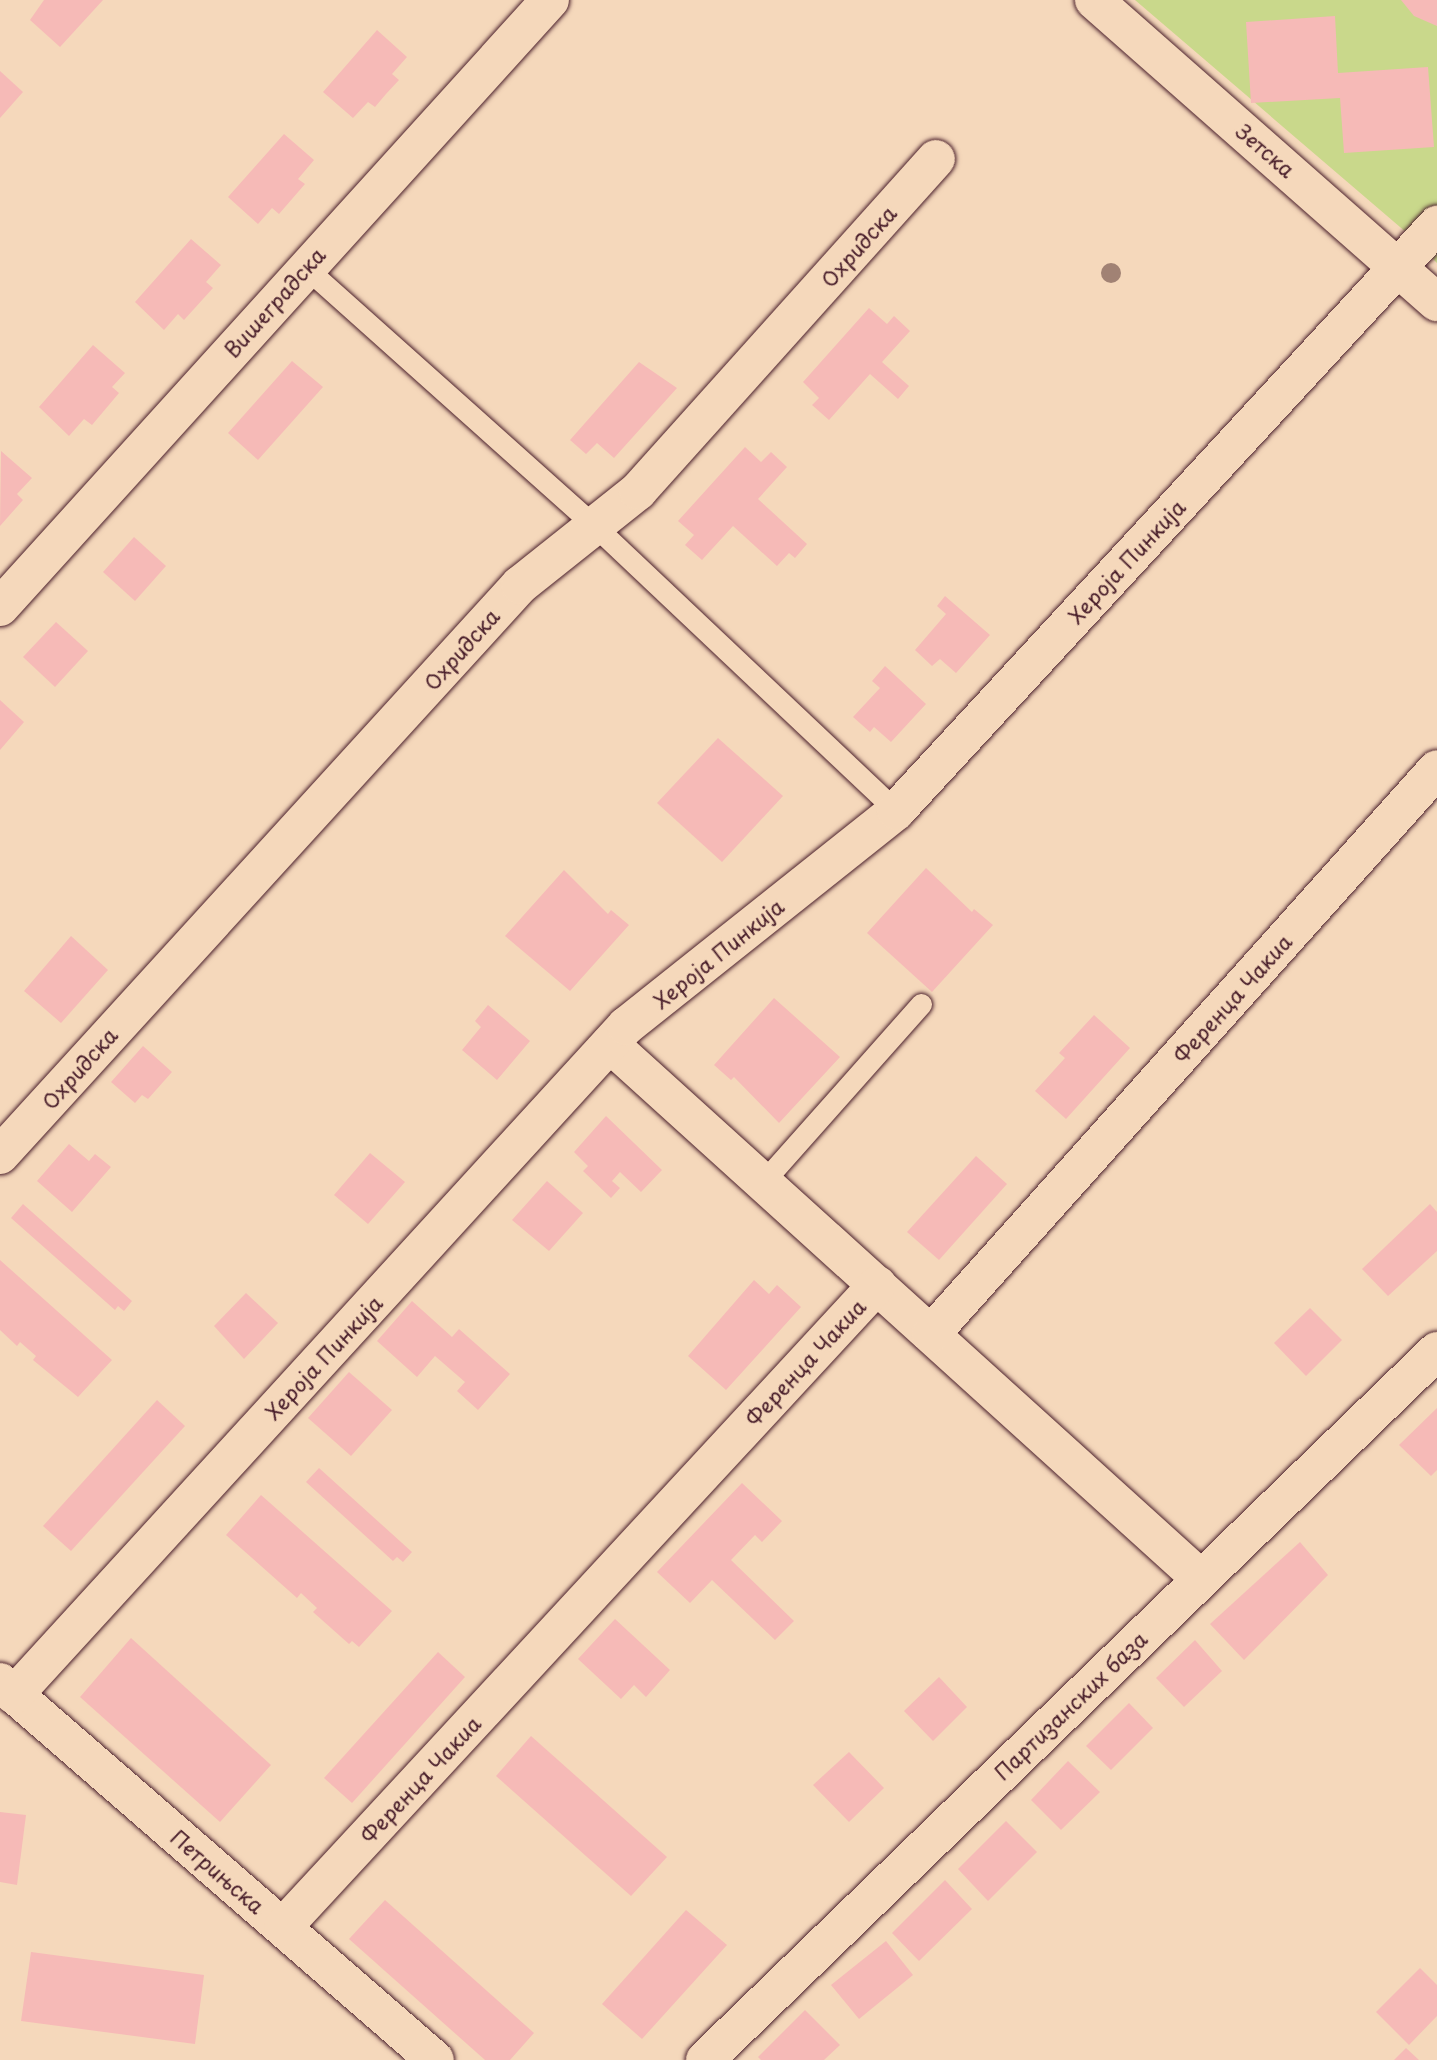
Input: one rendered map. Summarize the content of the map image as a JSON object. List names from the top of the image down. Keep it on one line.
{"streets":{"street":["Зетска","Охридска","Вишеградска","Хероја Пинкија","Ференца Чакиа","Партизанских база","Петрињска"]},"crossings":[["Зетска","Хероја Пинкија"],["Хероја Пинкија","Петрињска"],["Ференца Чакиа","Петрињска"]]}
